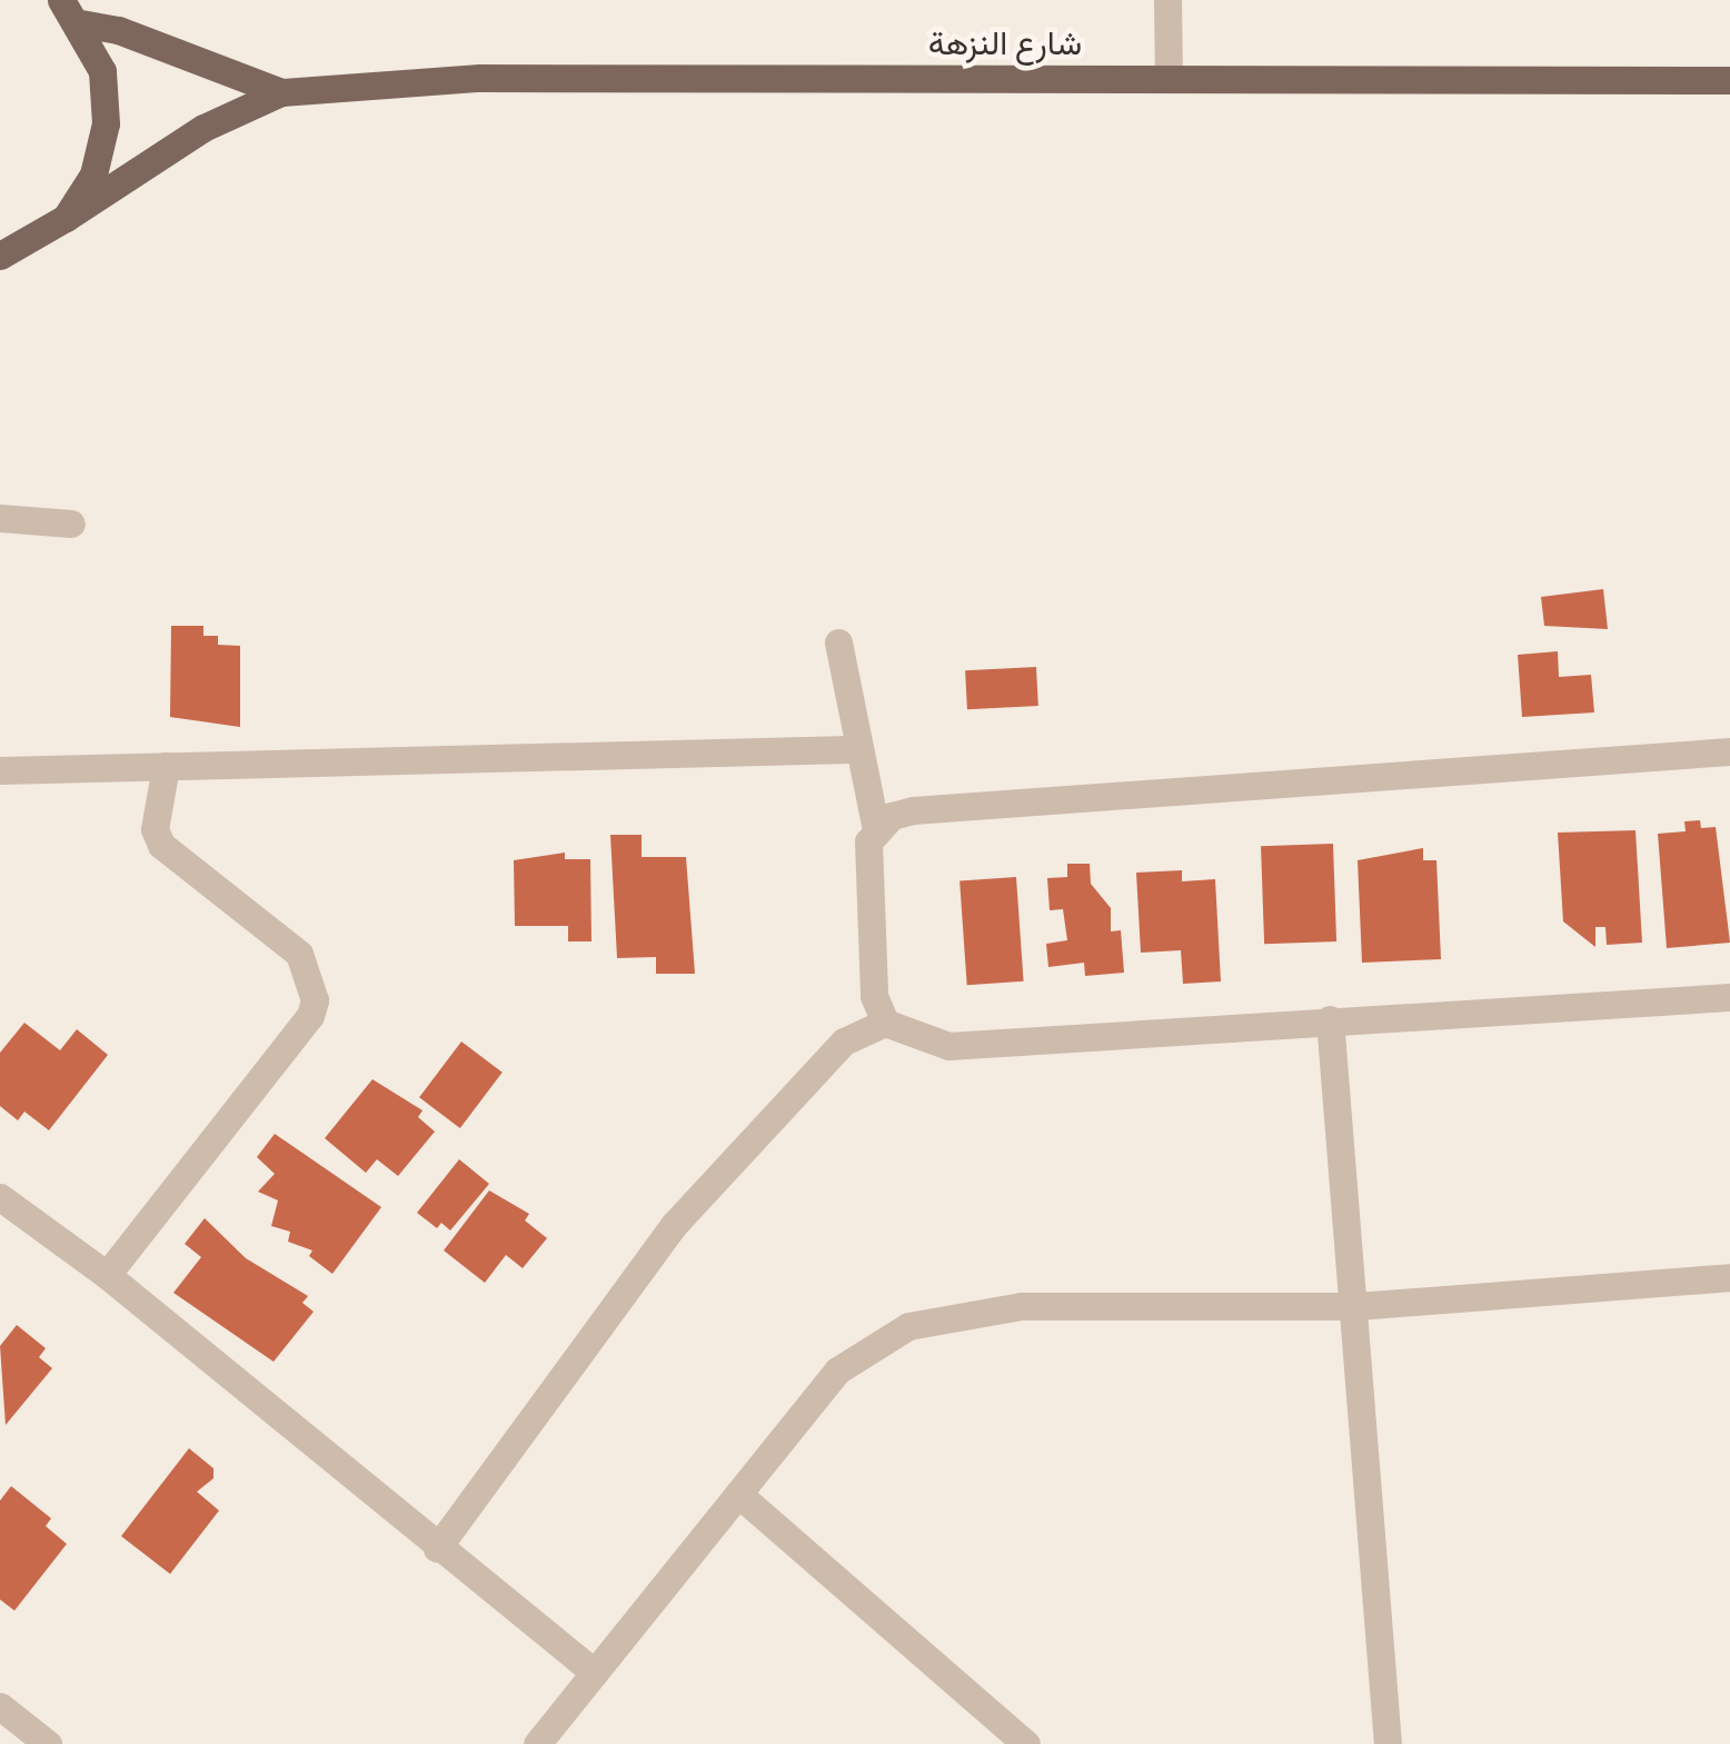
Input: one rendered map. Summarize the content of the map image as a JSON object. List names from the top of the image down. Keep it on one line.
{"streets":{"main road":["شارع النزهة"]}}
